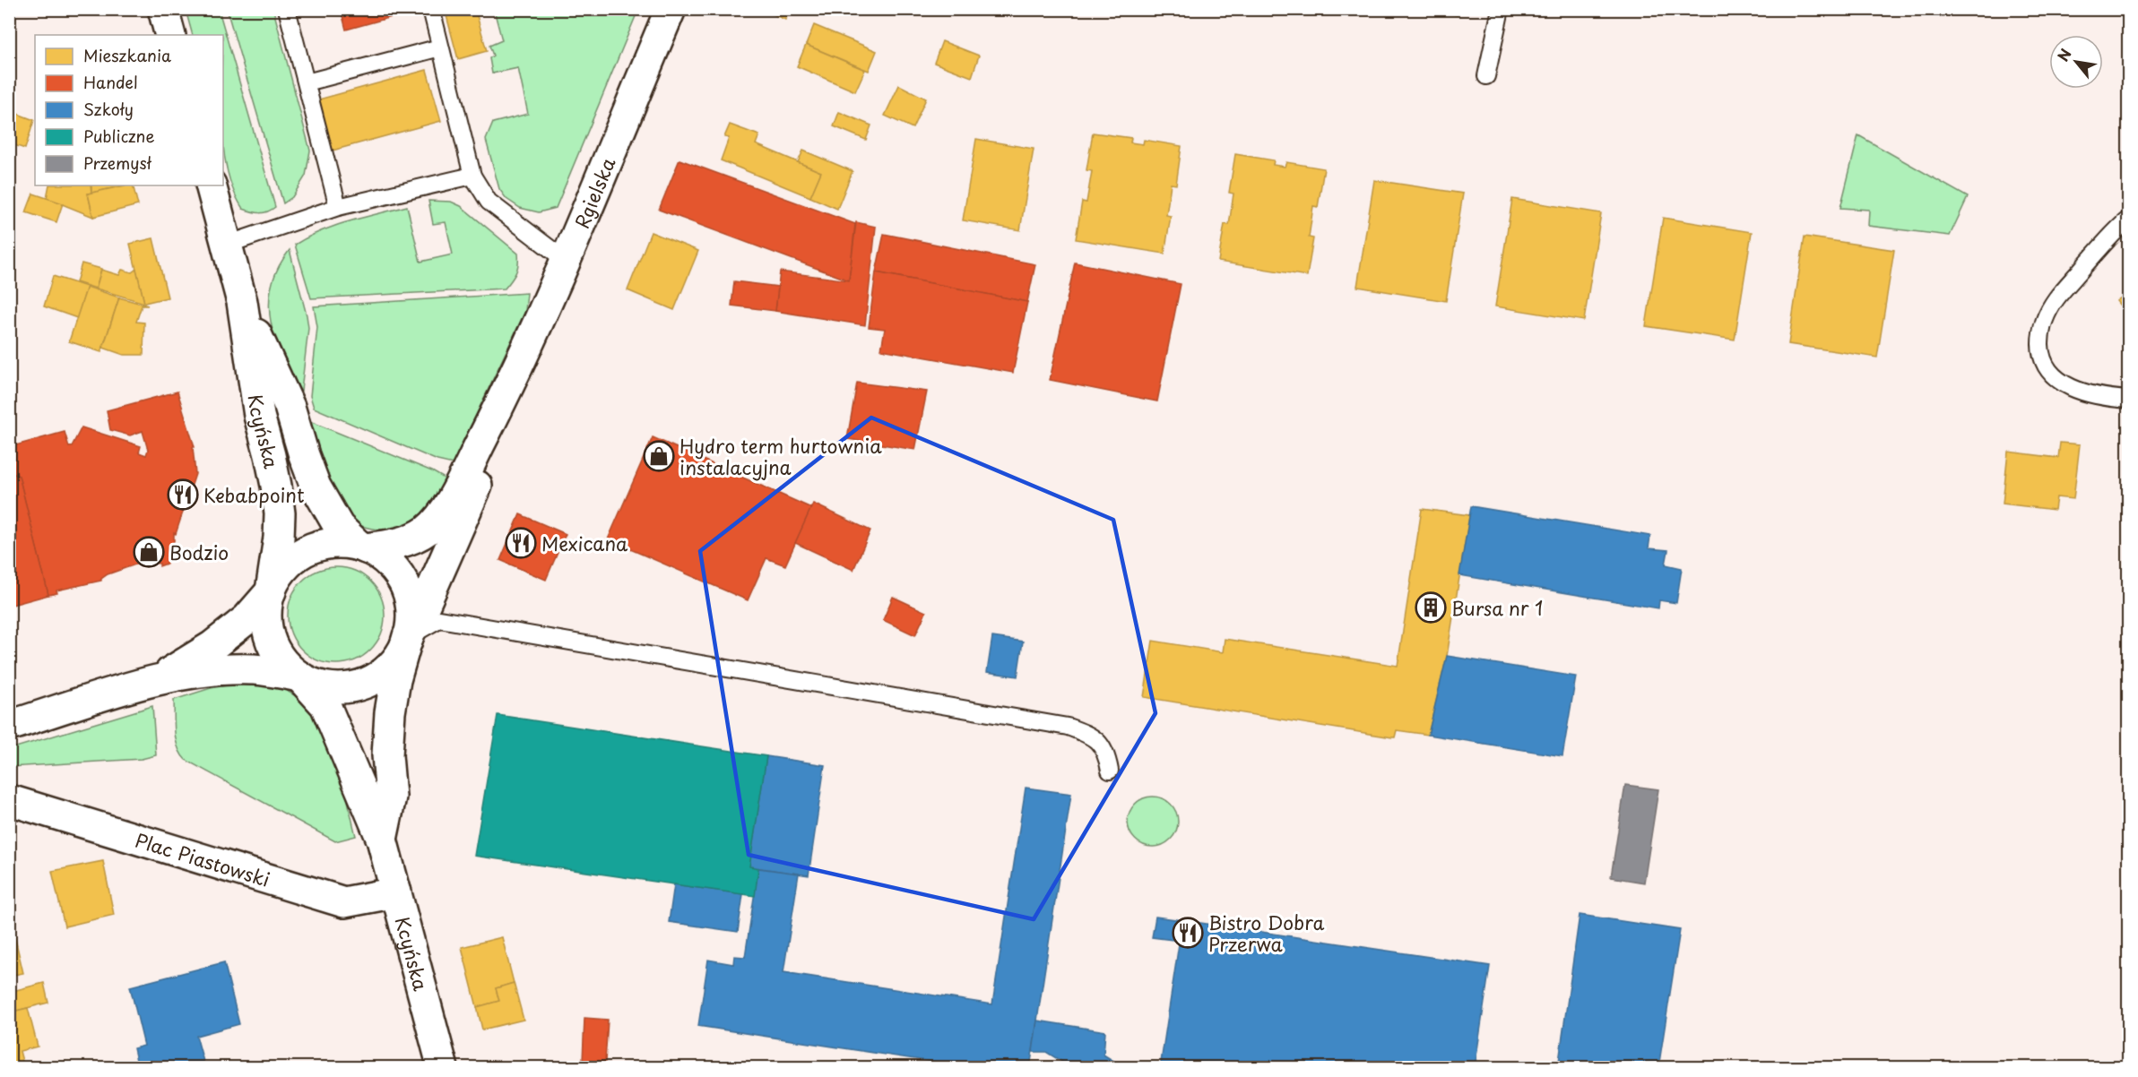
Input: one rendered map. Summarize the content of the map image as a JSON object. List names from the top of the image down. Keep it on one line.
{"streets":{"street":["Rgielska","Kcyńska","Plac Piastowski"]},"crossings":[["Rgielska","Kcyńska"],["Kcyńska","Plac Piastowski"]],"places":{"shop":["Hydro term hurtownia instalacyjna","Bodzio"],"restaurant":["Kebabpoint","Mexicana","Bistro Dobra Przerwa"],"building":["Bursa nr 1"]},"legend":["Mieszkania","Handel","Szkoły","Publiczne","Przemysł"],"north":"top left"}
